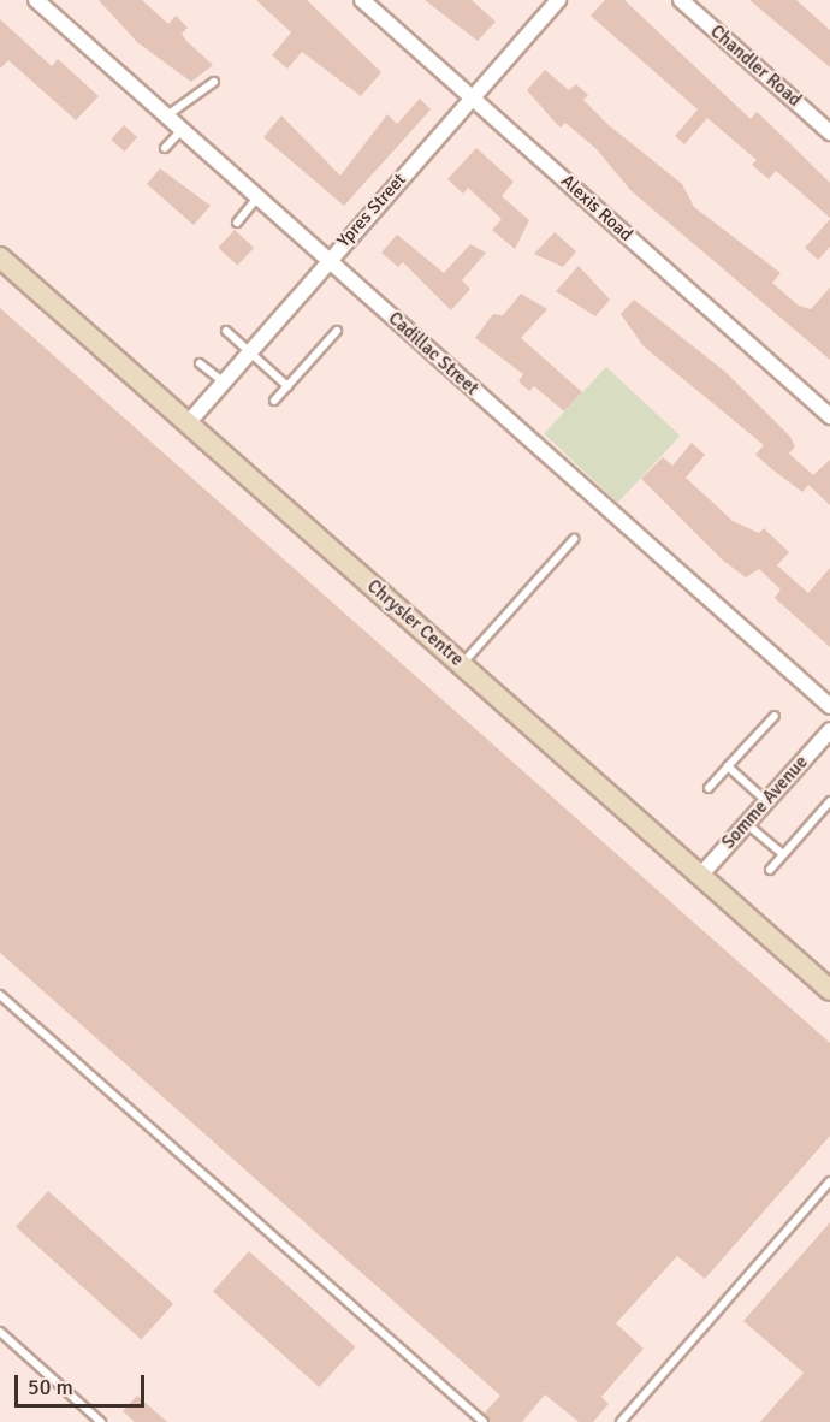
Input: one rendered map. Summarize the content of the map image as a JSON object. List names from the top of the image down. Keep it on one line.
{"streets":{"street":["Chandler Road","Alexis Road","Ypres Street","Cadillac Street","Chrysler Centre","Somme Avenue"]},"crossings":[["Alexis Road","Ypres Street"],["Ypres Street","Cadillac Street"],["Ypres Street","Chrysler Centre"],["Chrysler Centre","Somme Avenue"]],"scale_bar":"50 m"}
